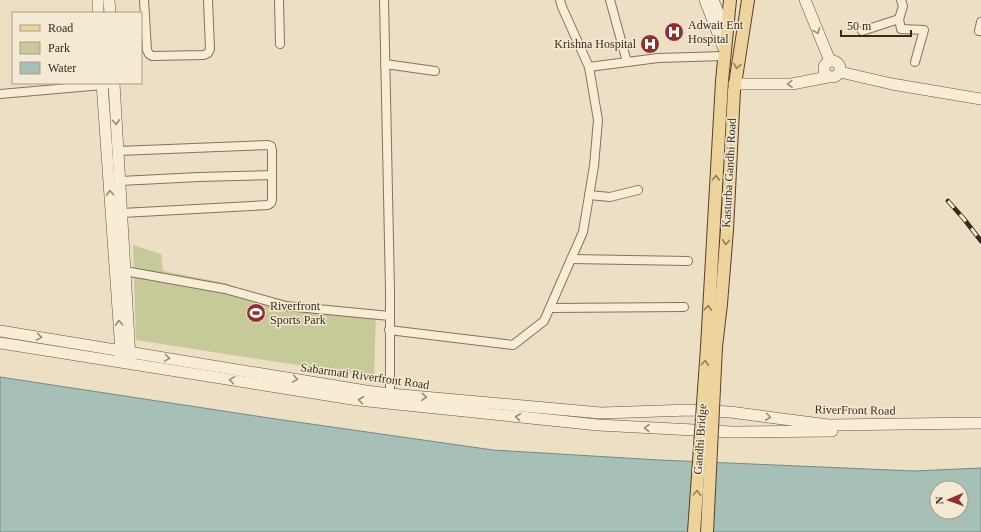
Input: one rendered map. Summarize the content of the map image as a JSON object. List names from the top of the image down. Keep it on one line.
{"streets":{"main road":["Kasturba Gandhi Road","Sabarmati Riverfront Road","RiverFront Road","Gandhi Bridge"]},"crossings":[["Kasturba Gandhi Road","Gandhi Bridge"],["Sabarmati Riverfront Road","RiverFront Road"]],"places":{"hospital":["Adwait Ent Hospital","Krishna Hospital"],"sports":["Riverfront Sports Park"]},"legend":["Road","Park","Water"],"scale_bar":"50 m","north":"left"}
